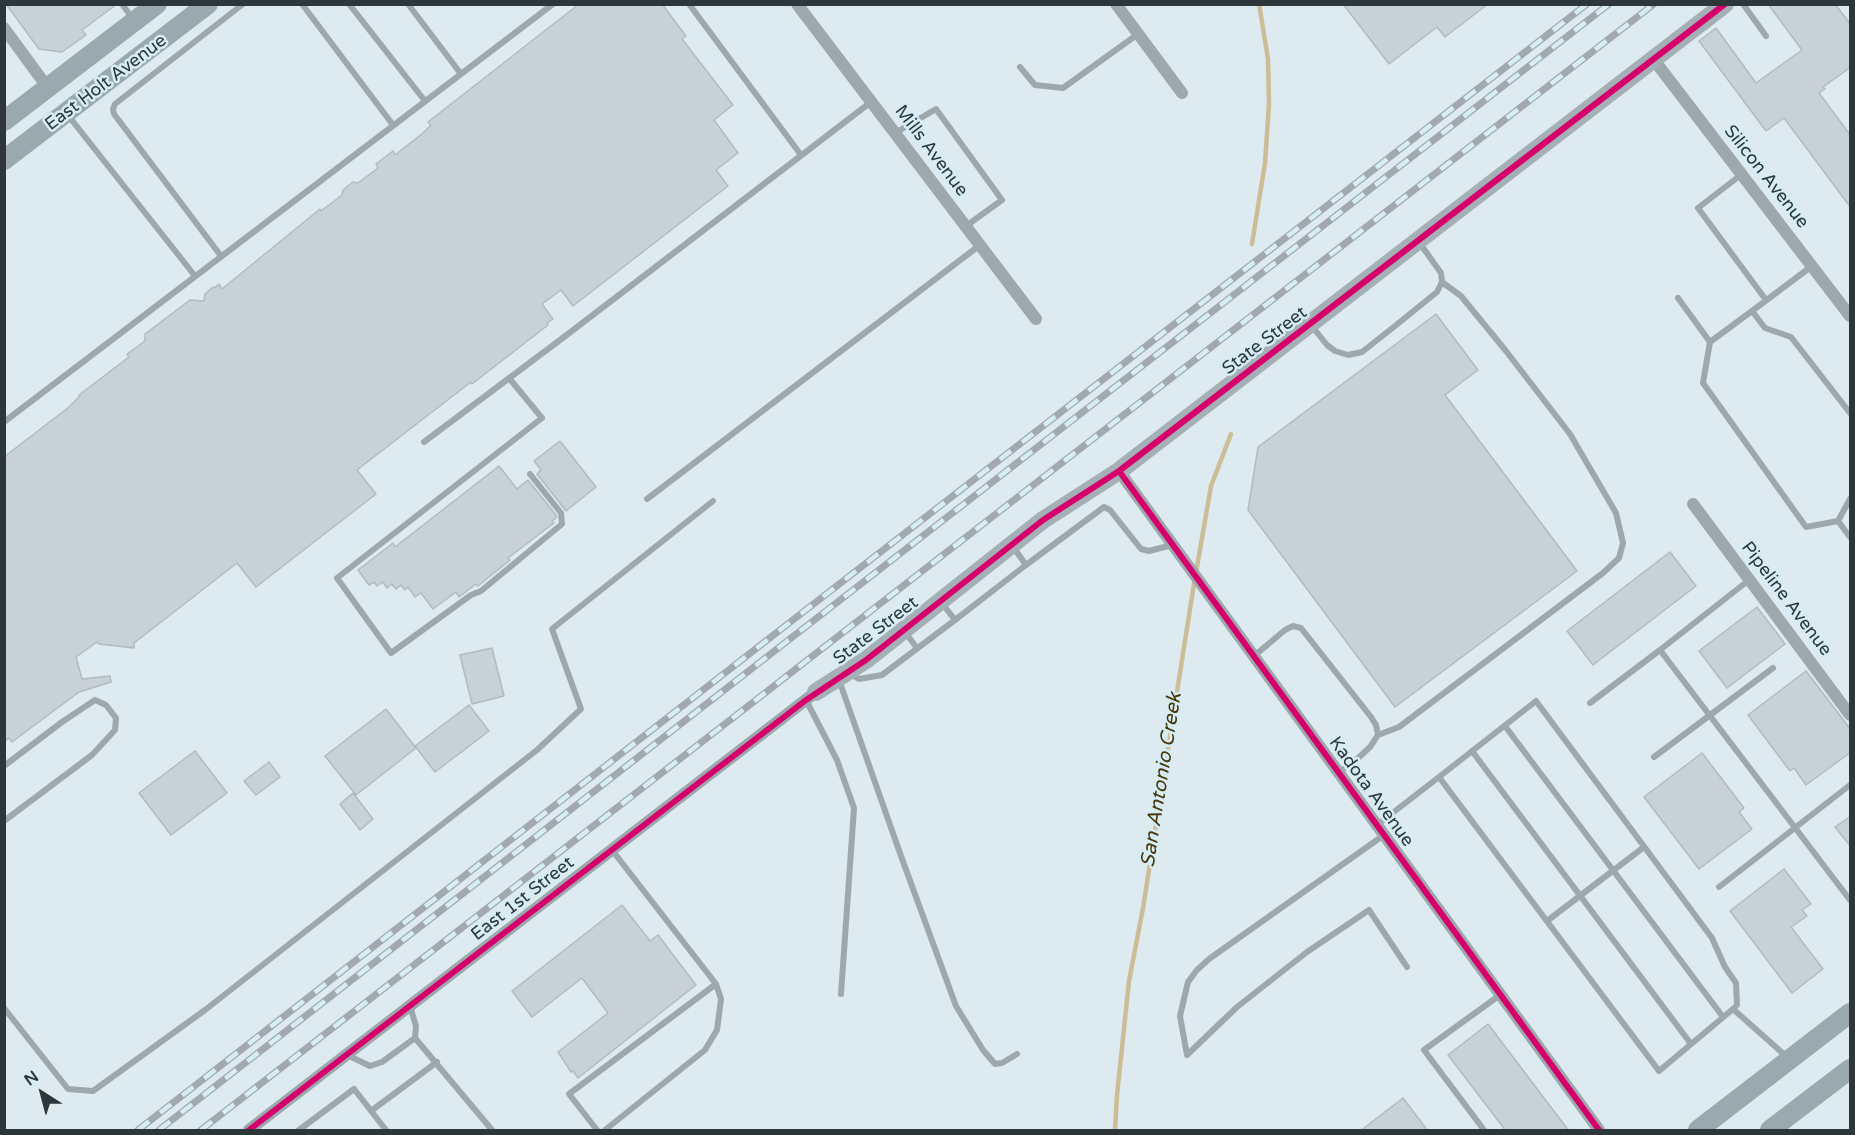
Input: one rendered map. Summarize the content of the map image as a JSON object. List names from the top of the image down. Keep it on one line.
{"streets":{"main road":["East Holt Avenue"],"street":["Mills Avenue","Silicon Avenue","State Street","Pipeline Avenue","Kadota Avenue","East 1st Street"]},"crossings":[["Silicon Avenue","State Street"],["State Street","Kadota Avenue"],["State Street","East 1st Street"]],"water":["San Antonio Creek"],"north":"top left"}
